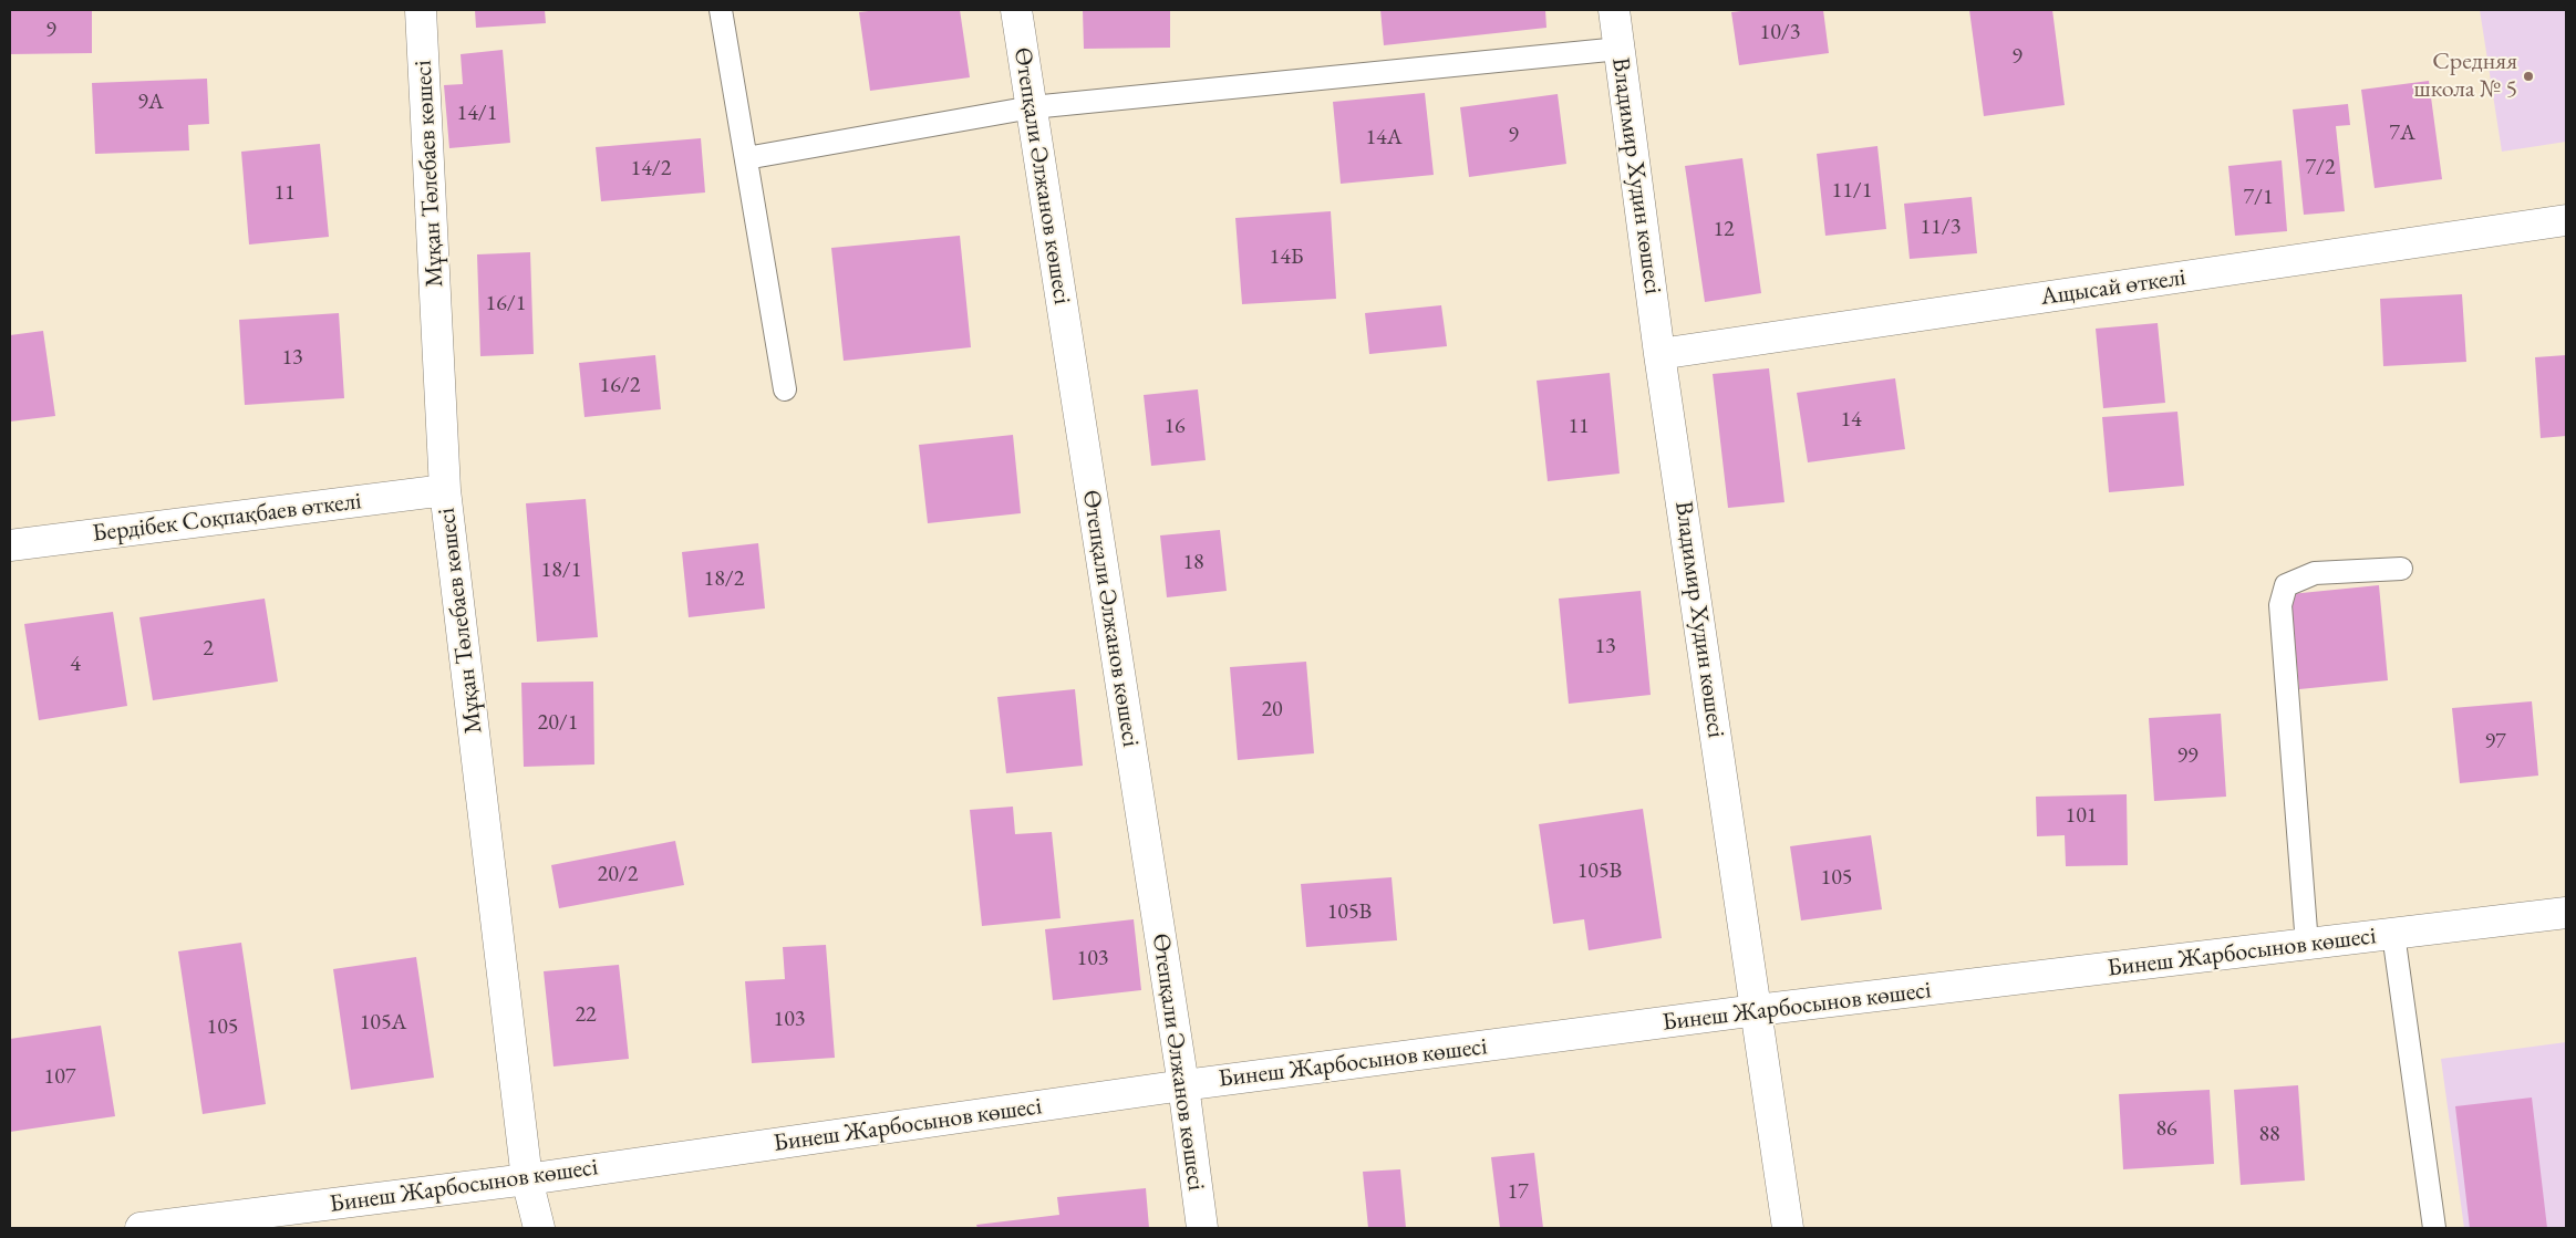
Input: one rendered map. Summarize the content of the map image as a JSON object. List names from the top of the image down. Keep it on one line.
{"streets":{"street":["Мұқан Төлебаев көшесі","Өтепқали Әлжанов көшесі","Владимир Худин көшесі","Ащысай өткелі","Бердібек Соқпақбаев өткелі","Бинеш Жарбосынов көшесі"]},"crossings":[["Мұқан Төлебаев көшесі","Бердібек Соқпақбаев өткелі"],["Мұқан Төлебаев көшесі","Бинеш Жарбосынов көшесі"],["Өтепқали Әлжанов көшесі","Бинеш Жарбосынов көшесі"],["Владимир Худин көшесі","Ащысай өткелі"],["Владимир Худин көшесі","Бинеш Жарбосынов көшесі"]],"places":["Средняя школа № 5"],"house_numbers":["9","10/3","9","9А","14/1","7А","9","14А","7/2","14/2","11/1","11","7/1","11/3","12","14Б","16/1","13","16/2","14","16","11","18","18/1","18/2","13","2","4","20","20/1","97","99","101","105В","20/2","105","105В","103","22","103","105А","105","107","86","88","17"]}
